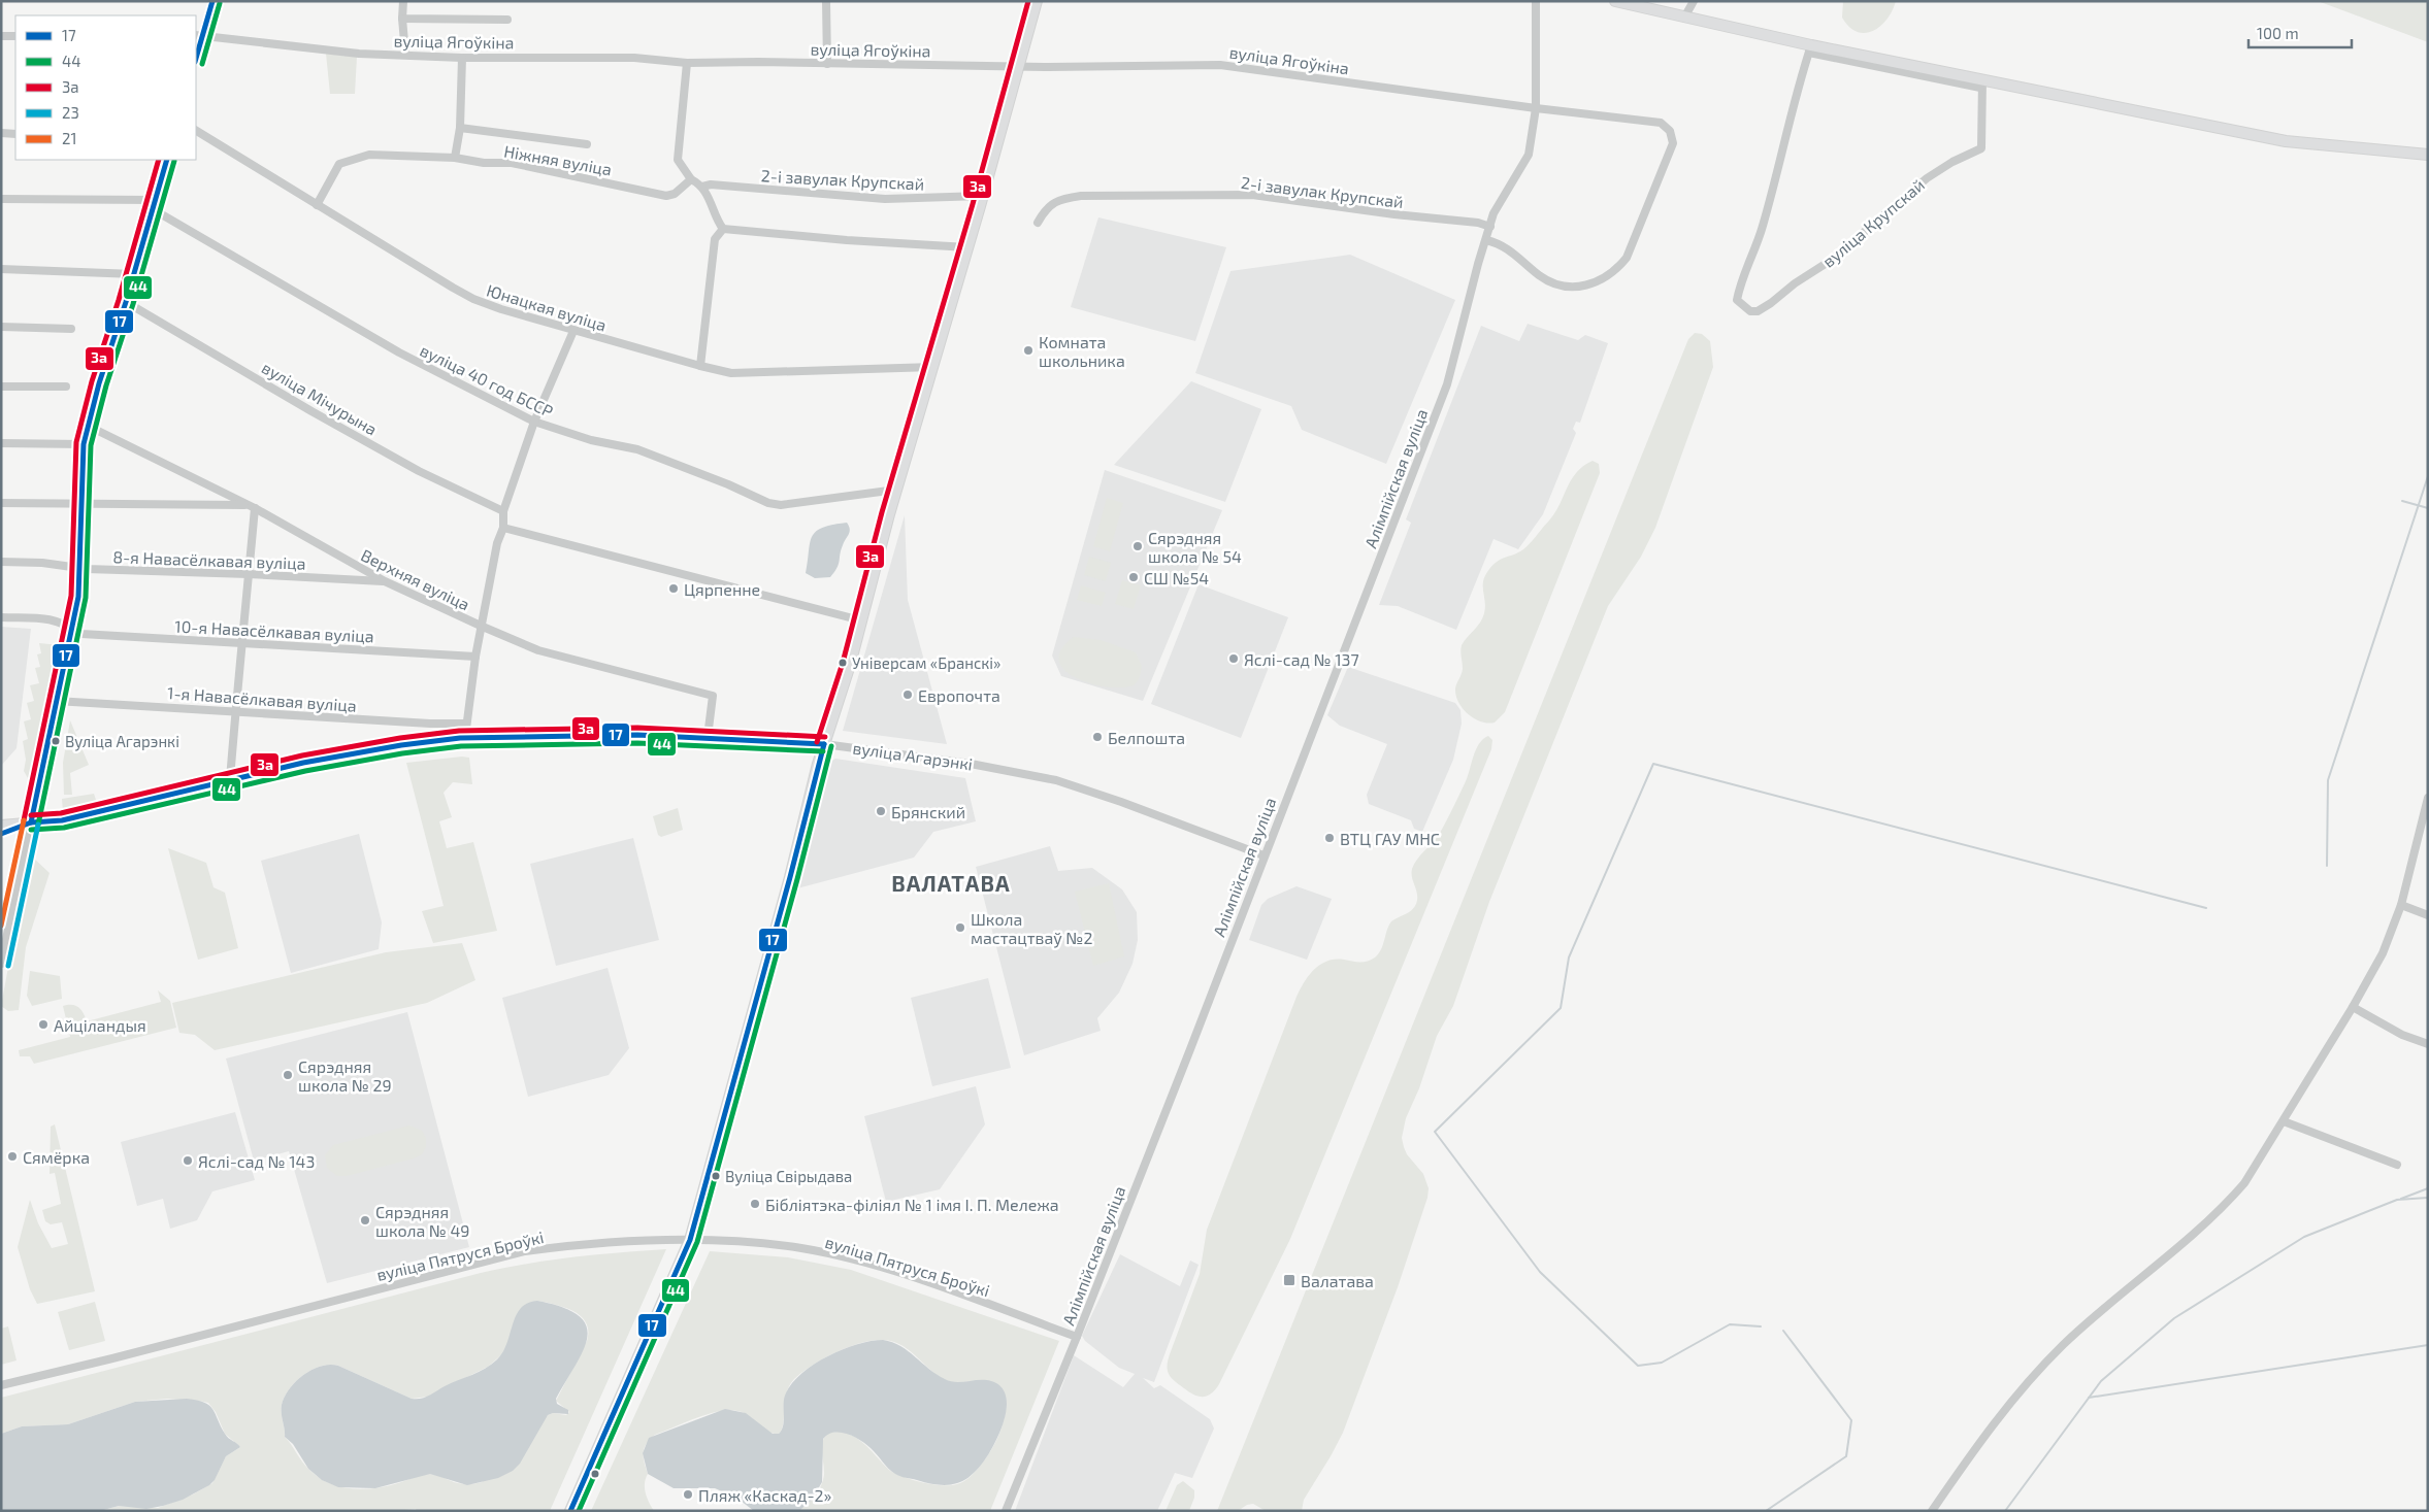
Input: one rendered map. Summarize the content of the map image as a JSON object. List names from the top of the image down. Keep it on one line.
{"streets":{"main road":["вуліца Агарэнкі"],"street":["вуліца Ягоўкіна","Ніжняя вуліца","2-і завулак Крупскай","вуліца Крупскай","Юнацкая вуліца","вуліца 40 год БССР","вуліца Мічурына","Алімпійская вуліца","8-я Навасёлкавая вуліца","Верхняя вуліца","10-я Навасёлкавая вуліца","1-я Навасёлкавая вуліца","вуліца Пятруся Броўкі"]},"crossings":[["вуліца Ягоўкіна","Алімпійская вуліца"],["Ніжняя вуліца","Юнацкая вуліца"],["2-і завулак Крупскай","Алімпійская вуліца"],["Алімпійская вуліца","вуліца Агарэнкі"],["Алімпійская вуліца","вуліца Пятруся Броўкі"],["8-я Навасёлкавая вуліца","Верхняя вуліца"],["Верхняя вуліца","вуліца Агарэнкі"]],"districts":["ВАЛАТАВА"],"places":{"other":["Комната школьника","Сярэдняя школа № 54","СШ №54","Цярпенне","Яслі-сад № 137","Універсам «Бранскі»","Европочта","Белпошта","Вуліца Агарэнкі","Брянский","ВТЦ ГАУ МНС","Школа мастацтваў №2","Айціландыя","Сярэдняя школа № 29","Сямёрка","Яслі-сад № 143","Вуліца Свірыдава","Бібліятэка-філіял № 1 імя І. П. Мележа","Сярэдняя школа № 49","Пляж «Каскад-2»"],"transit":["Валатава"]},"lines":["transit line 17","transit line 3а","transit line 44","transit line 21","transit line 23"],"legend":["17","44","3а","23","21"],"scale_bar":"100 m"}
